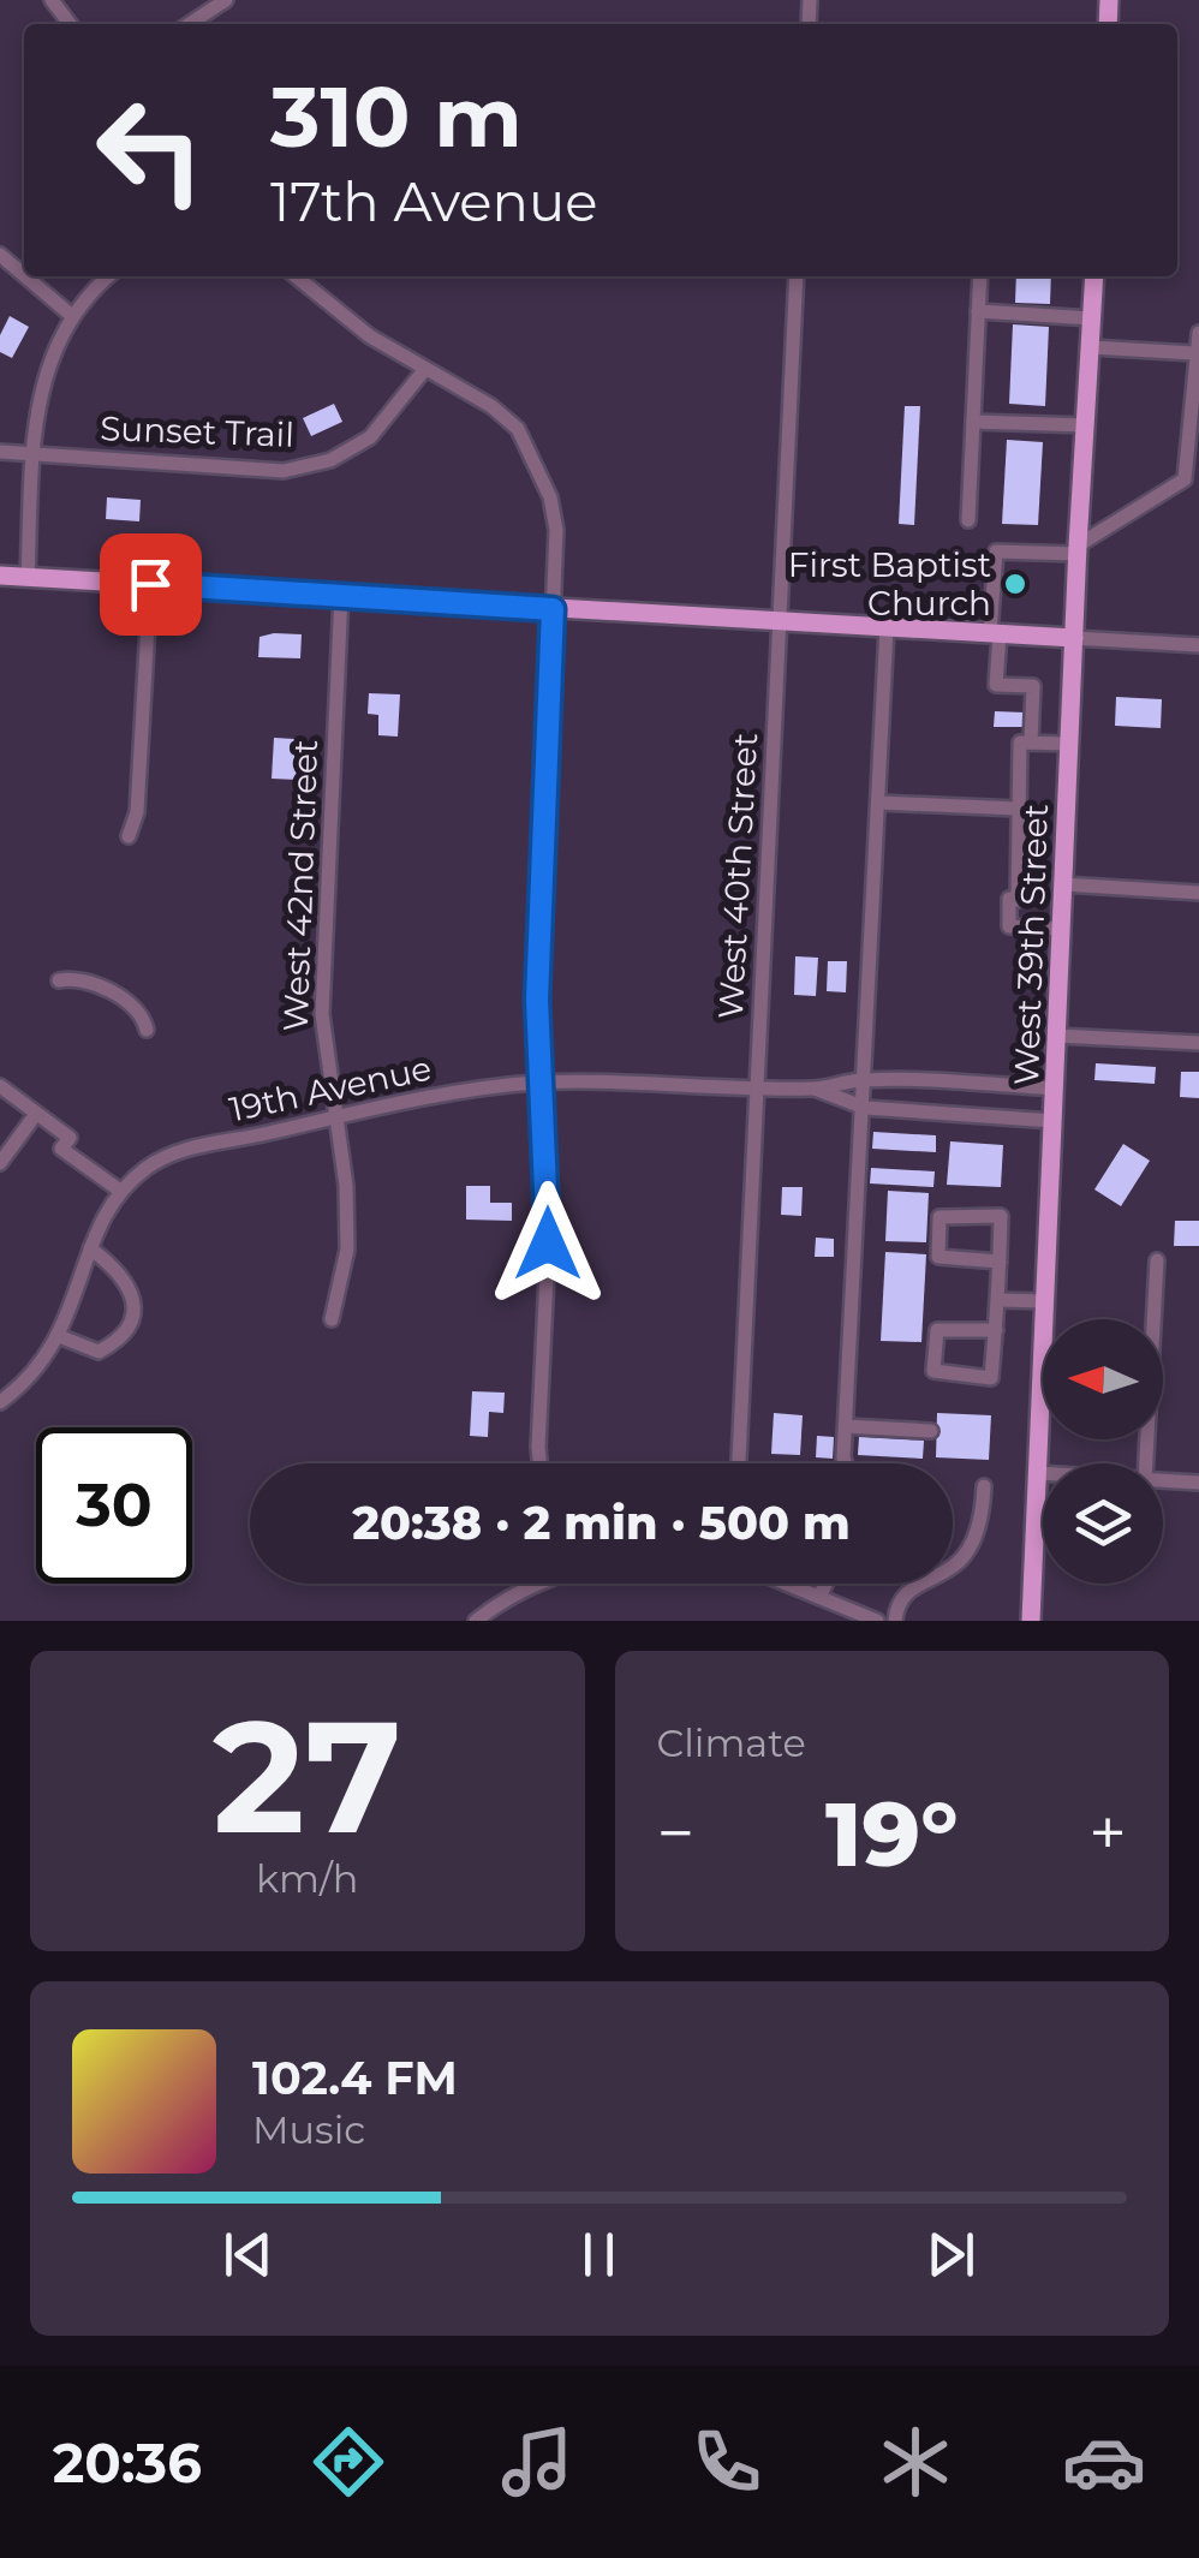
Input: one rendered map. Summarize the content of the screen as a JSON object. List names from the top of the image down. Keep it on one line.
{"streets":{"main road":["West 39th Street"],"street":["Sunset Trail","West 40th Street","West 42nd Street","19th Avenue"]},"crossings":[["West 40th Street","19th Avenue"],["West 42nd Street","19th Avenue"],["West 39th Street","19th Avenue"]],"places":["First Baptist Church"],"north":"left","page":{"turn":["310 m","17th Avenue"],"limit":"30","trip":"20:38 · 2 min · 500 m","tile":[["27","km/h"],"Climate"],"heat":["−","19°","+"],"song":["102.4 FM","Music"],"tabs":"20:36"}}
